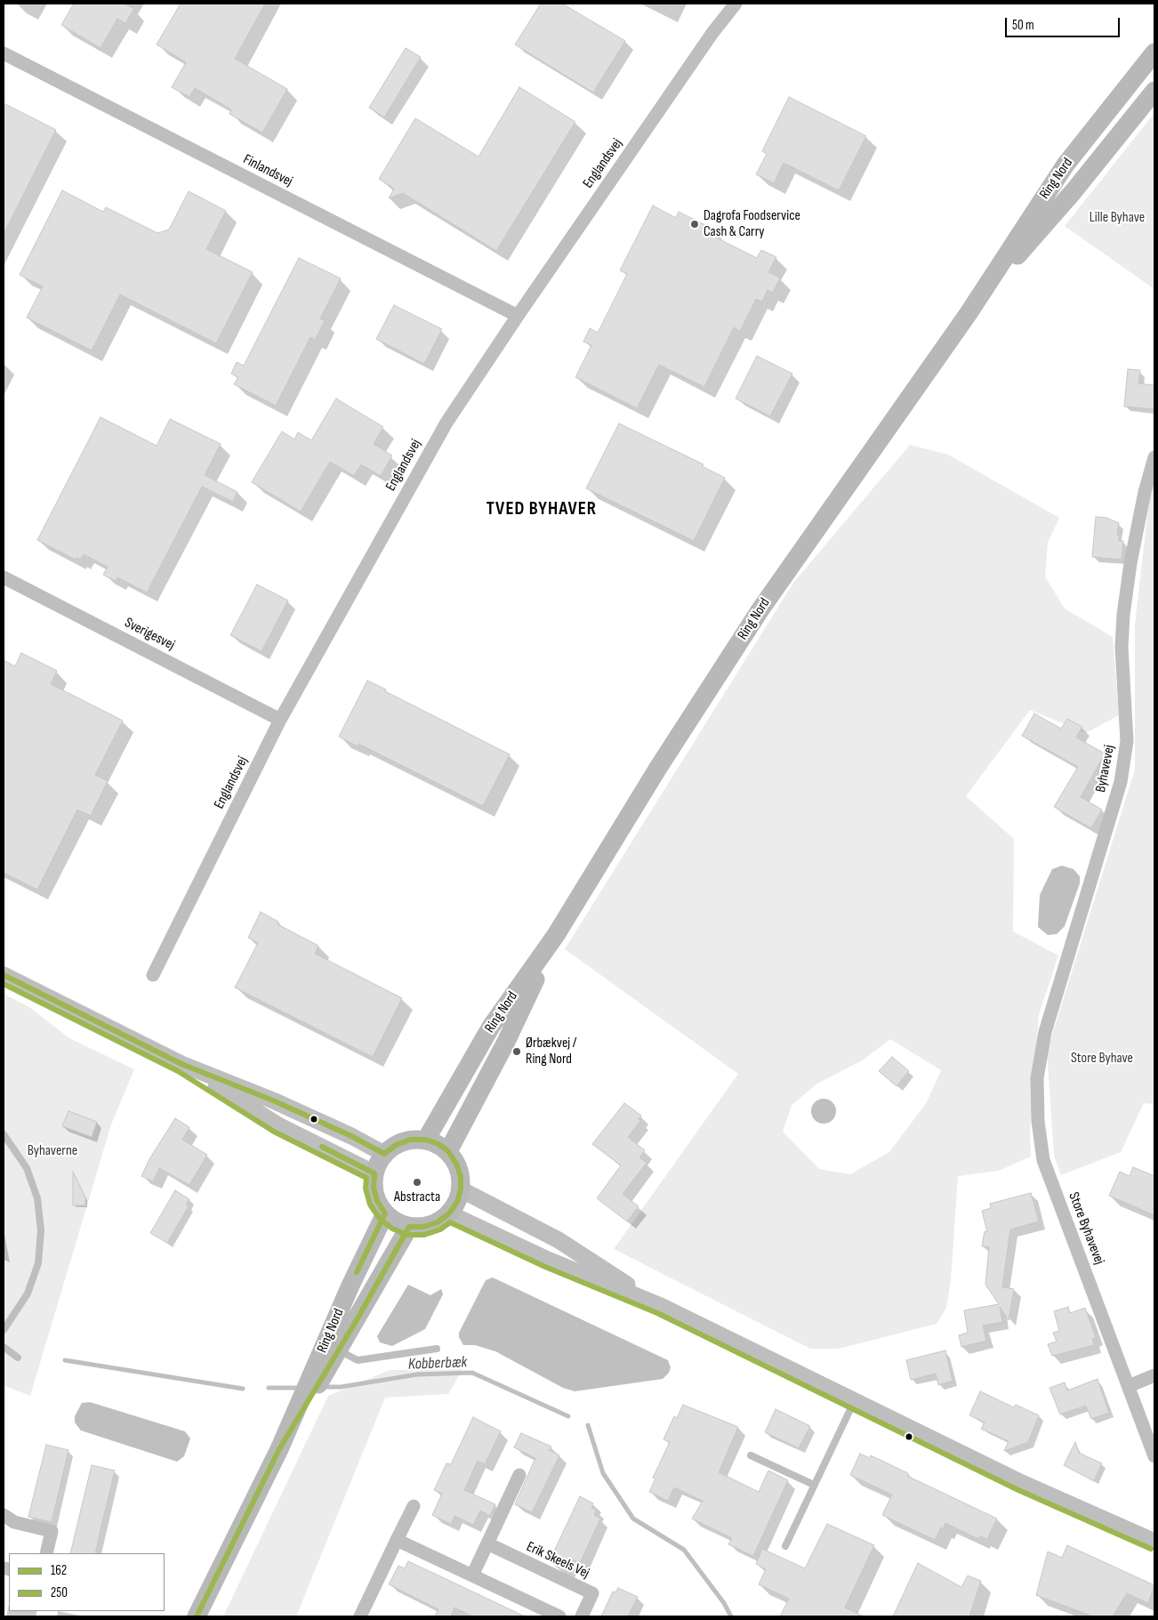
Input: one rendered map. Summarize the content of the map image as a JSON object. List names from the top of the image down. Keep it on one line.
{"streets":{"main road":["Ring Nord"],"street":["Englandsvej","Finlandsvej","Sverigesvej","Byhavevej","Store Byhavevej","Erik Skeels Vej"]},"crossings":[["Englandsvej","Finlandsvej"],["Englandsvej","Sverigesvej"],["Byhavevej","Store Byhavevej"]],"districts":["TVED BYHAVER"],"water":["Kobberbæk"],"parks":["Lille Byhave","Store Byhave","Byhaverne"],"places":["Dagrofa Foodservice Cash & Carry","Ørbækvej / Ring Nord","Abstracta"],"lines":["transit line 162","transit line 250"],"legend":["162","250"],"scale_bar":"50 m"}
